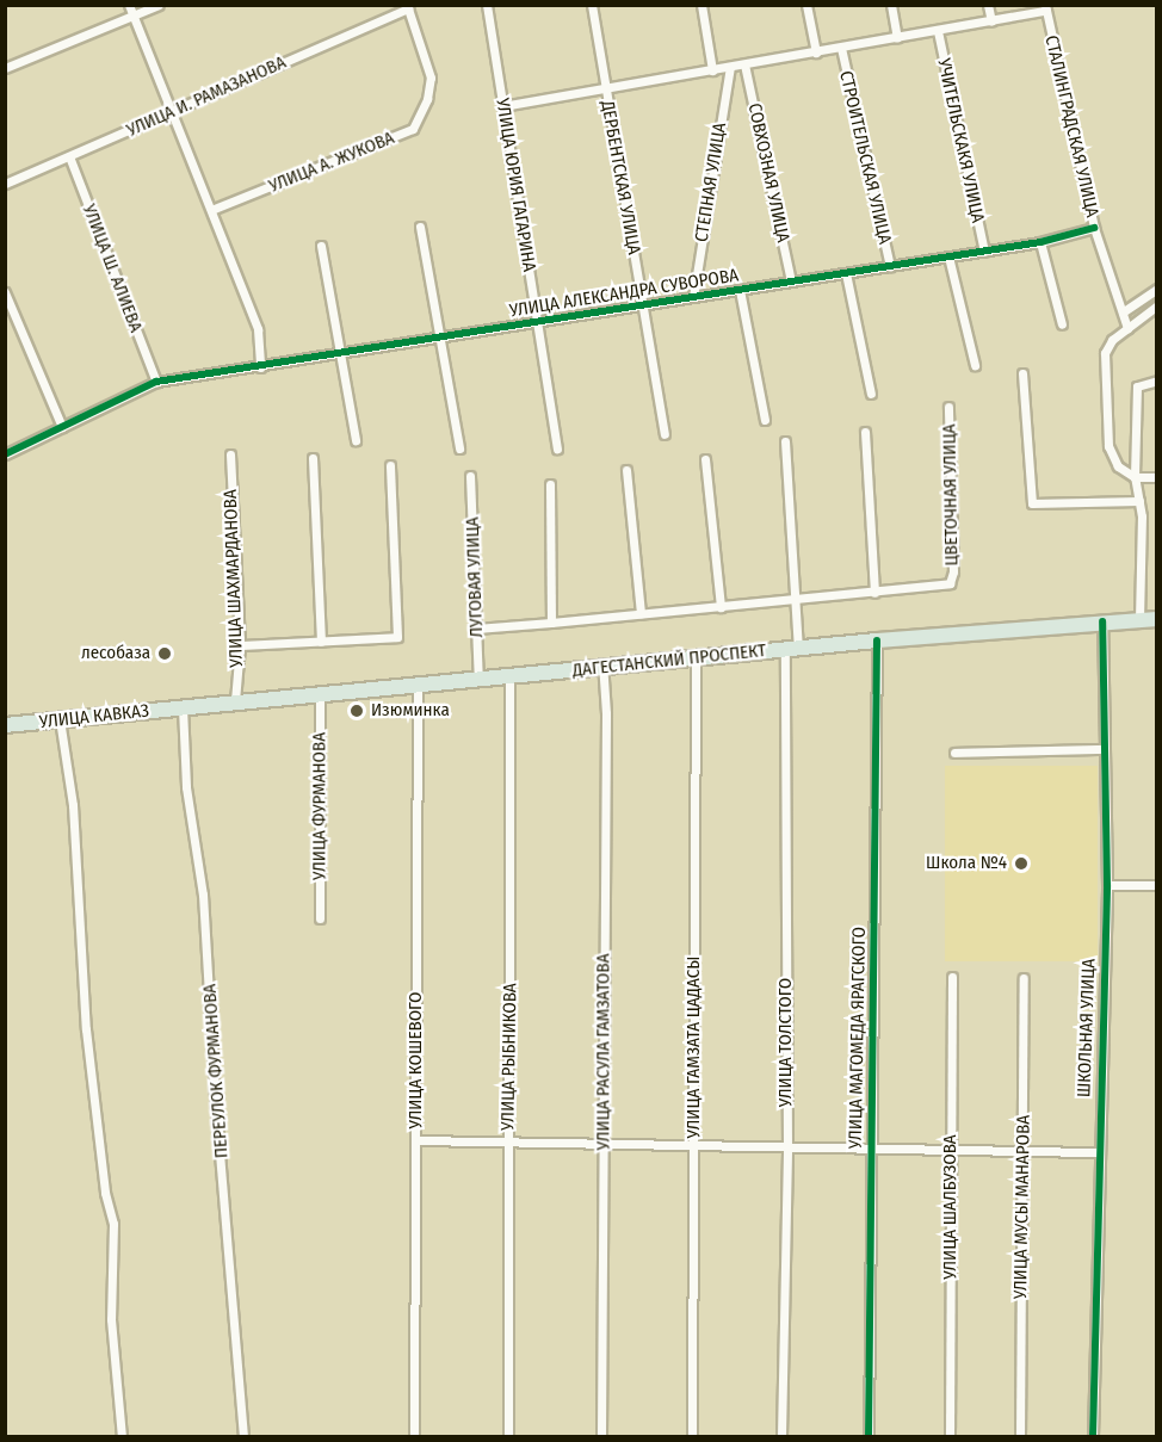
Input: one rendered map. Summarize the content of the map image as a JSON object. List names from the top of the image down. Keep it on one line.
{"streets":{"highway":["ДАГЕСТАНСКИЙ ПРОСПЕКТ","УЛИЦА КАВКАЗ"],"street":["УЛИЦА И. РАМАЗАНОВА","СТАЛИНГРАДСКАЯ УЛИЦА","УЧИТЕЛЬСКАКЯ УЛИЦА","СТРОИТЕЛЬСКАЯ УЛИЦА","УЛИЦА А. ЖУКОВА","СОВХОЗНАЯ УЛИЦА","ДЕРБЕНТСКАЯ УЛИЦА","СТЕПНАЯ УЛИЦА","УЛИЦА ЮРИЯ ГАГАРИНА","УЛИЦА Ш. АЛИЕВА","УЛИЦА АЛЕКСАНДРА СУВОРОВА","ЦВЕТОЧНАЯ УЛИЦА","ЛУГОВАЯ УЛИЦА","УЛИЦА ШАХМАРДАНОВА","УЛИЦА ФУРМАНОВА","ШКОЛЬНАЯ УЛИЦА","УЛИЦА МАГОМЕДА ЯРАГСКОГО","УЛИЦА ТОЛСТОГО","УЛИЦА ГАМЗАТА ЦАДАСЫ","УЛИЦА РАСУЛА ГАМЗАТОВА","УЛИЦА РЫБНИКОВА","УЛИЦА КОШЕВОГО","ПЕРЕУЛОК ФУРМАНОВА","УЛИЦА ШАЛБУЗОВА","УЛИЦА МУСЫ МАНАРОВА"]},"crossings":[["УЛИЦА И. РАМАЗАНОВА","УЛИЦА А. ЖУКОВА"],["УЛИЦА И. РАМАЗАНОВА","УЛИЦА Ш. АЛИЕВА"],["СТАЛИНГРАДСКАЯ УЛИЦА","УЛИЦА АЛЕКСАНДРА СУВОРОВА"],["УЧИТЕЛЬСКАКЯ УЛИЦА","УЛИЦА АЛЕКСАНДРА СУВОРОВА"],["СТРОИТЕЛЬСКАЯ УЛИЦА","УЛИЦА АЛЕКСАНДРА СУВОРОВА"],["СОВХОЗНАЯ УЛИЦА","УЛИЦА АЛЕКСАНДРА СУВОРОВА"],["ДЕРБЕНТСКАЯ УЛИЦА","УЛИЦА АЛЕКСАНДРА СУВОРОВА"],["СТЕПНАЯ УЛИЦА","УЛИЦА АЛЕКСАНДРА СУВОРОВА"],["УЛИЦА ЮРИЯ ГАГАРИНА","УЛИЦА АЛЕКСАНДРА СУВОРОВА"],["УЛИЦА Ш. АЛИЕВА","УЛИЦА АЛЕКСАНДРА СУВОРОВА"],["ЛУГОВАЯ УЛИЦА","ДАГЕСТАНСКИЙ ПРОСПЕКТ"],["УЛИЦА ШАХМАРДАНОВА","ДАГЕСТАНСКИЙ ПРОСПЕКТ"],["ДАГЕСТАНСКИЙ ПРОСПЕКТ","УЛИЦА КАВКАЗ"],["ДАГЕСТАНСКИЙ ПРОСПЕКТ","УЛИЦА ФУРМАНОВА"],["ДАГЕСТАНСКИЙ ПРОСПЕКТ","ШКОЛЬНАЯ УЛИЦА"],["ДАГЕСТАНСКИЙ ПРОСПЕКТ","УЛИЦА МАГОМЕДА ЯРАГСКОГО"],["ДАГЕСТАНСКИЙ ПРОСПЕКТ","УЛИЦА ТОЛСТОГО"],["ДАГЕСТАНСКИЙ ПРОСПЕКТ","УЛИЦА ГАМЗАТА ЦАДАСЫ"],["ДАГЕСТАНСКИЙ ПРОСПЕКТ","УЛИЦА РАСУЛА ГАМЗАТОВА"],["ДАГЕСТАНСКИЙ ПРОСПЕКТ","УЛИЦА РЫБНИКОВА"],["ДАГЕСТАНСКИЙ ПРОСПЕКТ","УЛИЦА КОШЕВОГО"],["ДАГЕСТАНСКИЙ ПРОСПЕКТ","ПЕРЕУЛОК ФУРМАНОВА"],["УЛИЦА КАВКАЗ","ПЕРЕУЛОК ФУРМАНОВА"]],"places":["лесобаза","Изюминка","Школа №4"]}
